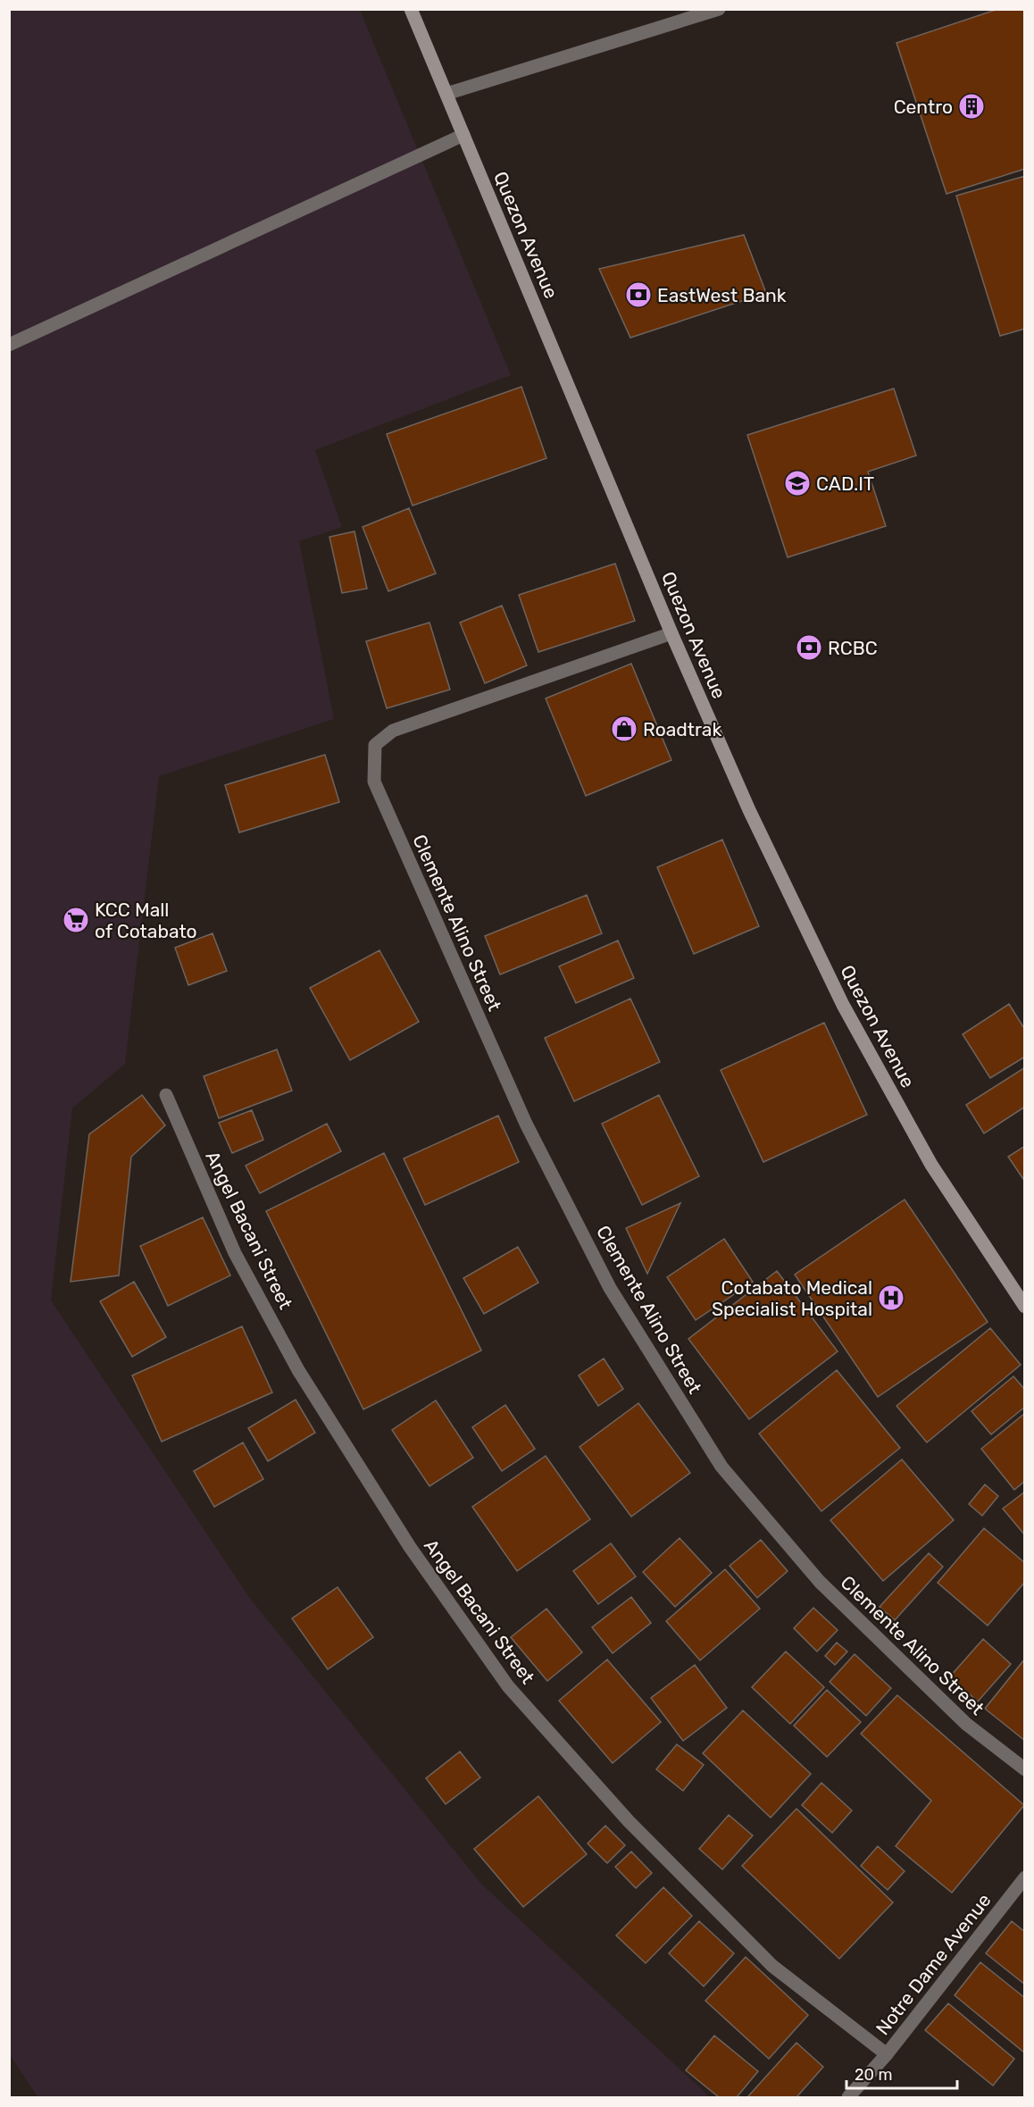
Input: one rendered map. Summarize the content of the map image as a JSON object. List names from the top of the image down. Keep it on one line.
{"streets":{"main road":["Quezon Avenue"],"street":["Clemente Alino Street","Angel Bacani Street","Notre Dame Avenue"]},"crossings":[["Quezon Avenue","Clemente Alino Street"],["Angel Bacani Street","Notre Dame Avenue"]],"places":{"building":["Centro"],"bank":["EastWest Bank","RCBC"],"school or university":["CAD.IT"],"shop":["Roadtrak"],"supermarket":["KCC Mall of Cotabato"],"hospital":["Cotabato Medical Specialist Hospital"]},"scale_bar":"20 m"}
